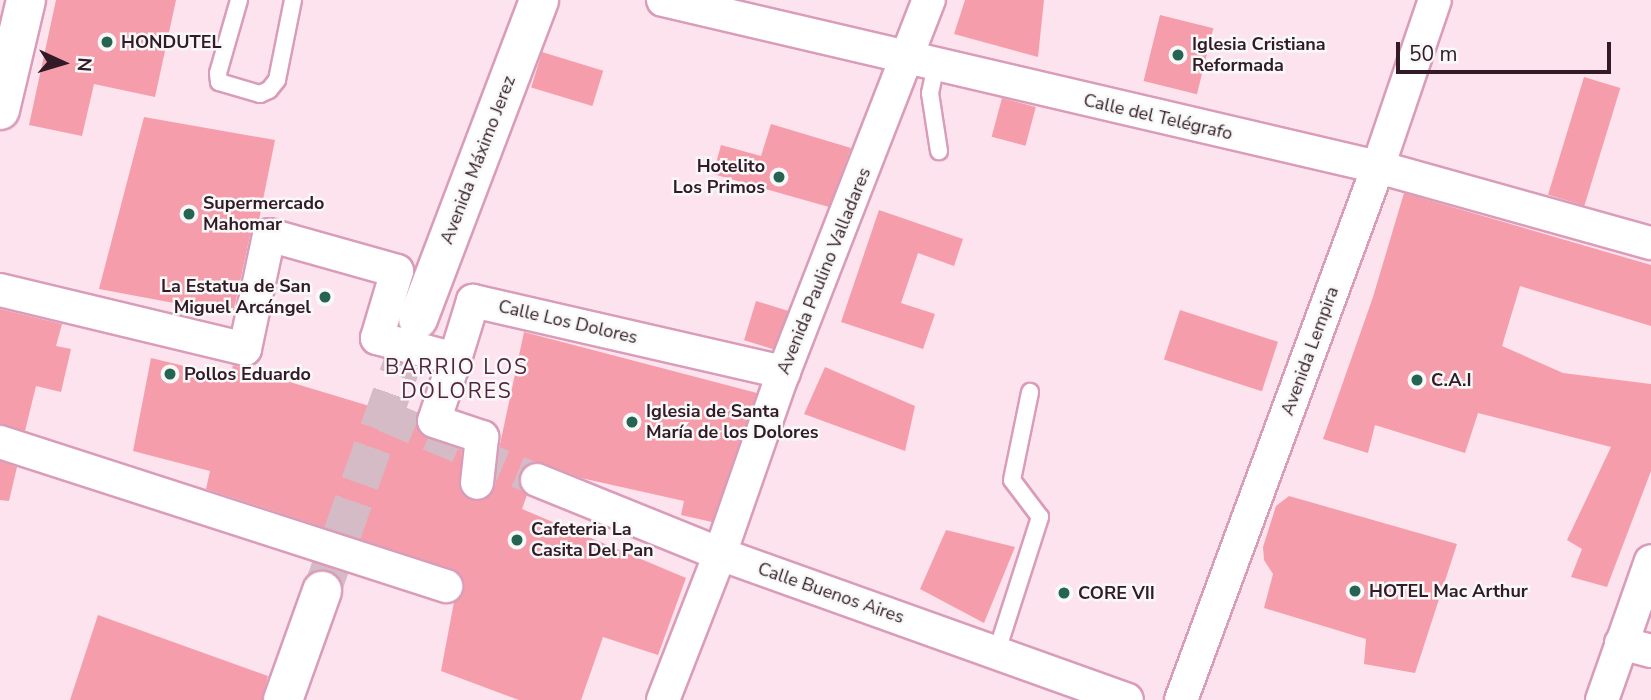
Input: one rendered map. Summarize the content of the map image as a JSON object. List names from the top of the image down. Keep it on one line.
{"streets":{"main road":["Avenida Máximo Jerez"],"street":["Calle del Telégrafo","Avenida Paulino Valladares","Calle Los Dolores","Avenida Lempira","Calle Buenos Aires"]},"crossings":[["Calle del Telégrafo","Avenida Paulino Valladares"],["Calle del Telégrafo","Avenida Lempira"],["Avenida Paulino Valladares","Calle Los Dolores"],["Avenida Paulino Valladares","Calle Buenos Aires"]],"districts":["BARRIO LOS DOLORES"],"places":["HONDUTEL","Iglesia Cristiana Reformada","Hotelito Los Primos","Supermercado Mahomar","La Estatua de San Miguel Arcángel","Pollos Eduardo","C.A.I","Iglesia de Santa María de los Dolores","Cafeteria La Casita Del Pan","HOTEL Mac Arthur","CORE VII"],"scale_bar":"50 m","north":"right"}
